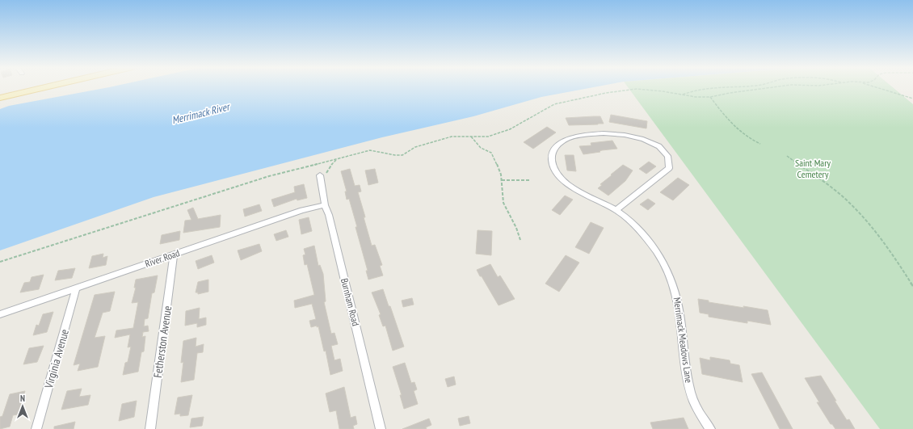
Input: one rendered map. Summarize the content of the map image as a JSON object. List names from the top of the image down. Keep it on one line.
{"streets":{"street":["River Road","Burnham Road","Merrimack Meadows Lane","Fetherston Avenue","Virginia Avenue"]},"crossings":[["River Road","Burnham Road"],["River Road","Fetherston Avenue"],["River Road","Virginia Avenue"]],"water":["Merrimack River"],"parks":["Saint Mary Cemetery"],"north":"top"}
